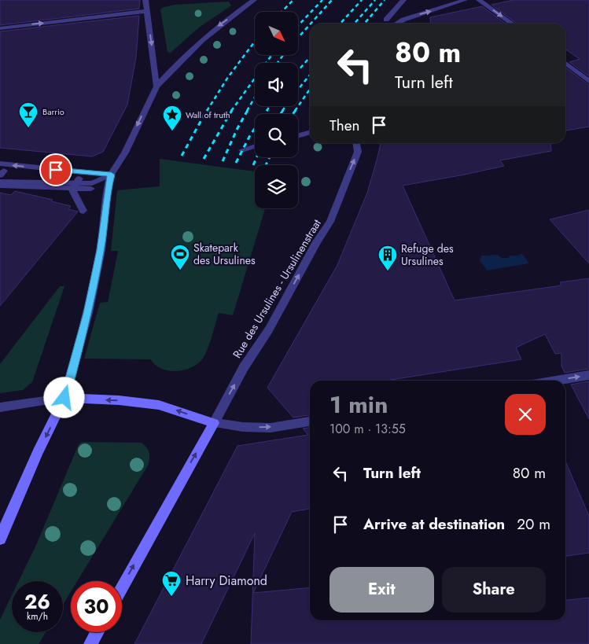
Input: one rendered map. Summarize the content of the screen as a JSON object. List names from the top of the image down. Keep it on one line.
{"streets":{"street":["Rue des Ursulines - Ursulinenstraat"]},"one_way":["Rue des Ursulines - Ursulinenstraat"],"places":{"bar":["Barrio"],"place":["Wall of truth"],"sports":["Skatepark des Ursulines"],"building":["Refuge des Ursulines"],"supermarket":["Harry Diamond"]},"north":"bottom right","page":{"turn":["80 m","Turn left"],"then":"Then","heading":["1 min","100 m · 13:55"],"list":[{"name":"Turn left","value":"80 m"},{"name":"Arrive at destination","value":"20 m"}],"buttons":["Exit","Share"],"speed":"26 km/h","limit":"30"}}
